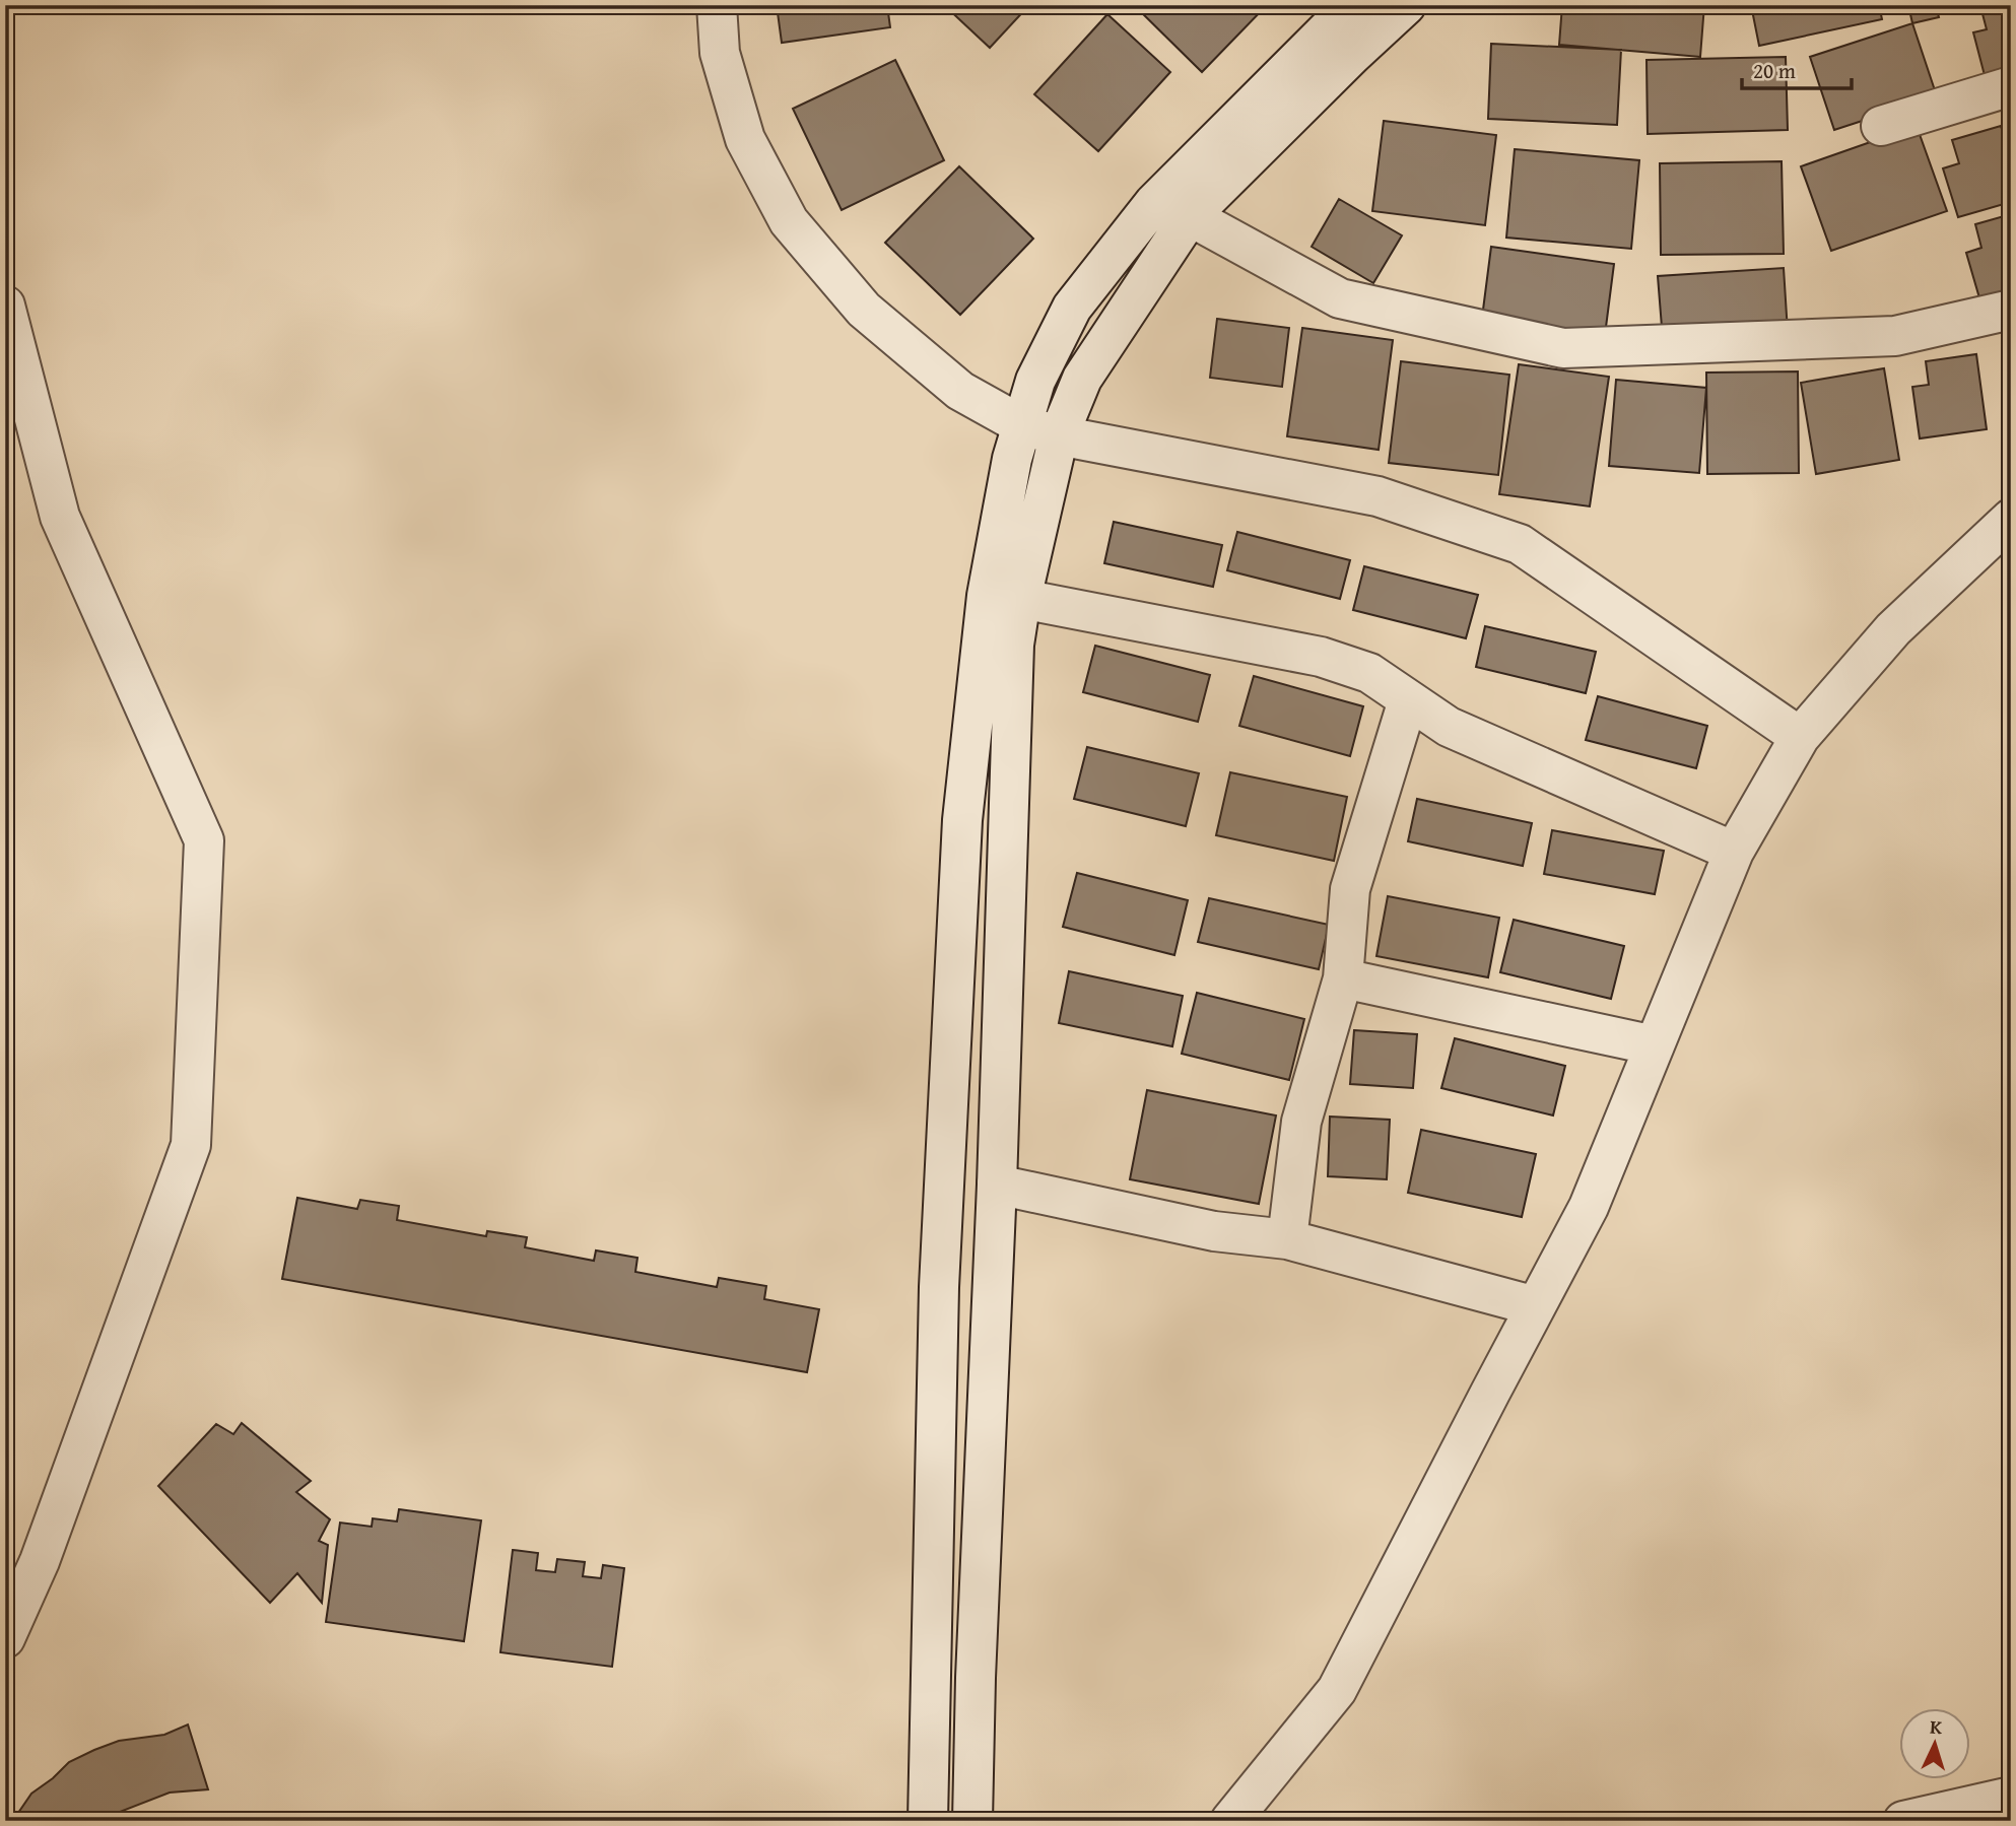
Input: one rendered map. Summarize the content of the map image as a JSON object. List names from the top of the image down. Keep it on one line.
{"scale_bar":"20 m","north":"top"}
